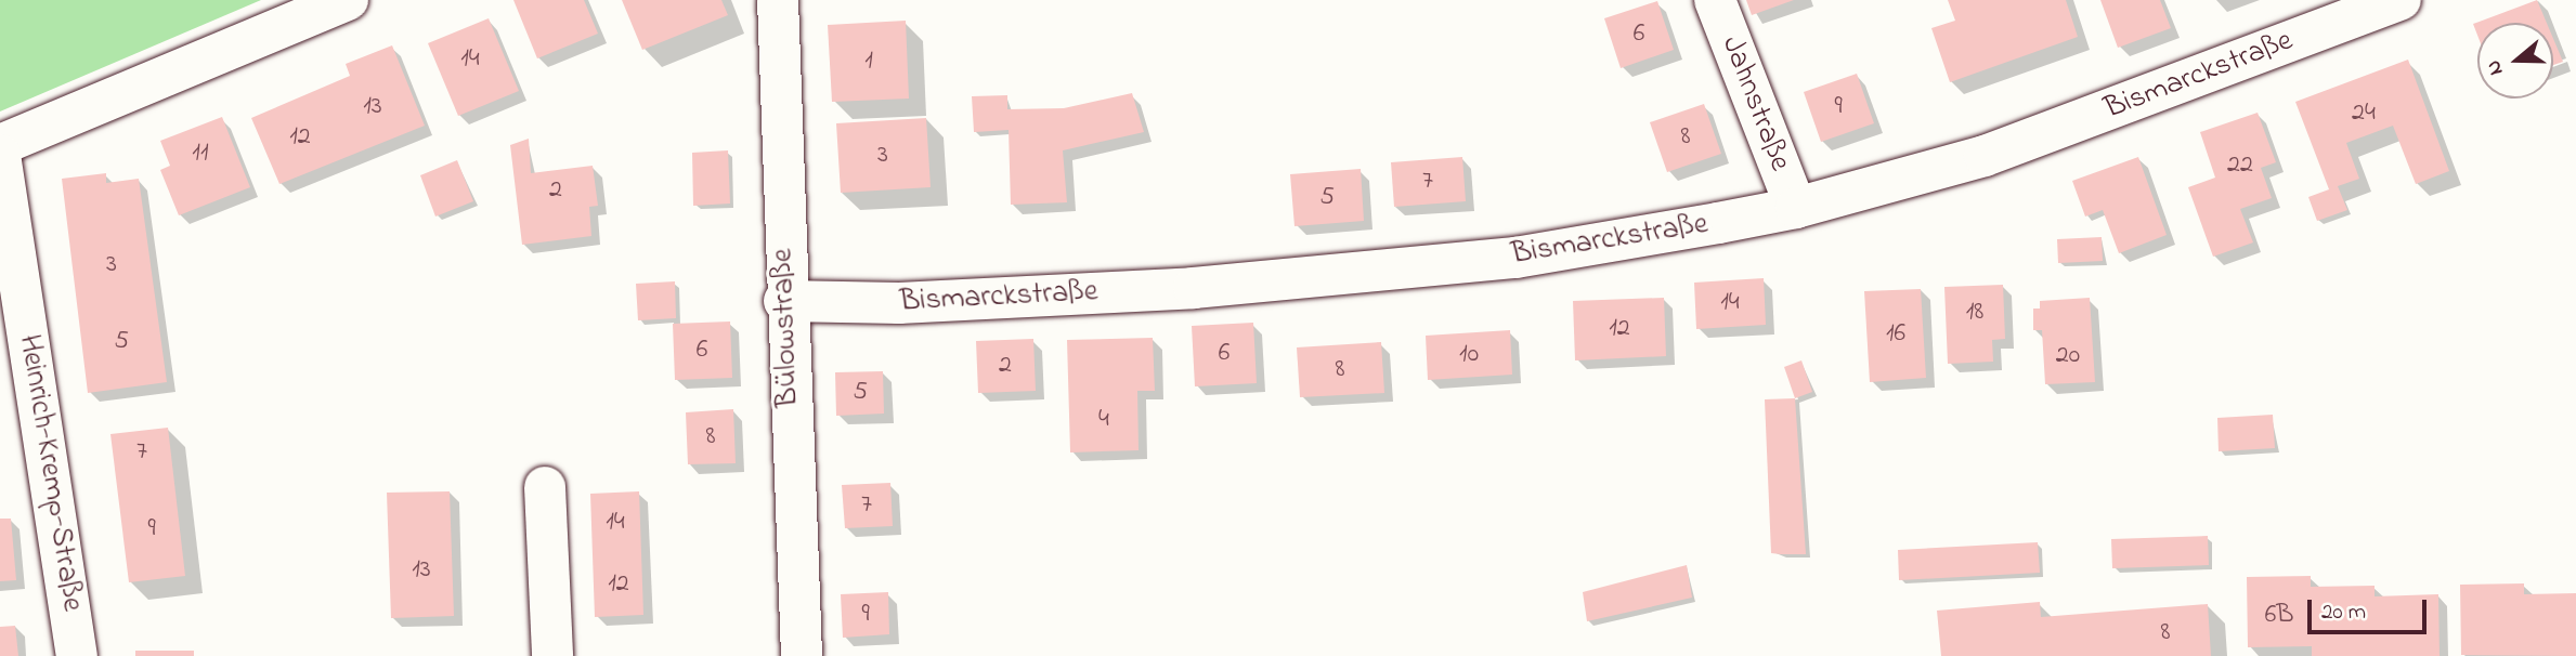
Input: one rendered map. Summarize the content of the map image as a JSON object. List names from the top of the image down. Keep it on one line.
{"streets":{"street":["Bismarckstraße","Jahnstraße","Bülowstraße","Heinrich-Kremp-Straße"]},"crossings":[["Bismarckstraße","Jahnstraße"],["Bismarckstraße","Bülowstraße"]],"house_numbers":["6","14","1","13","9","24","12","8","11","3","22","7","2","5","3","14","18","12","16","5","6","6","10","20","2","8","5","4","8","7","7","14","9","13","12","9","6B","8"],"scale_bar":"20 m","north":"left"}
